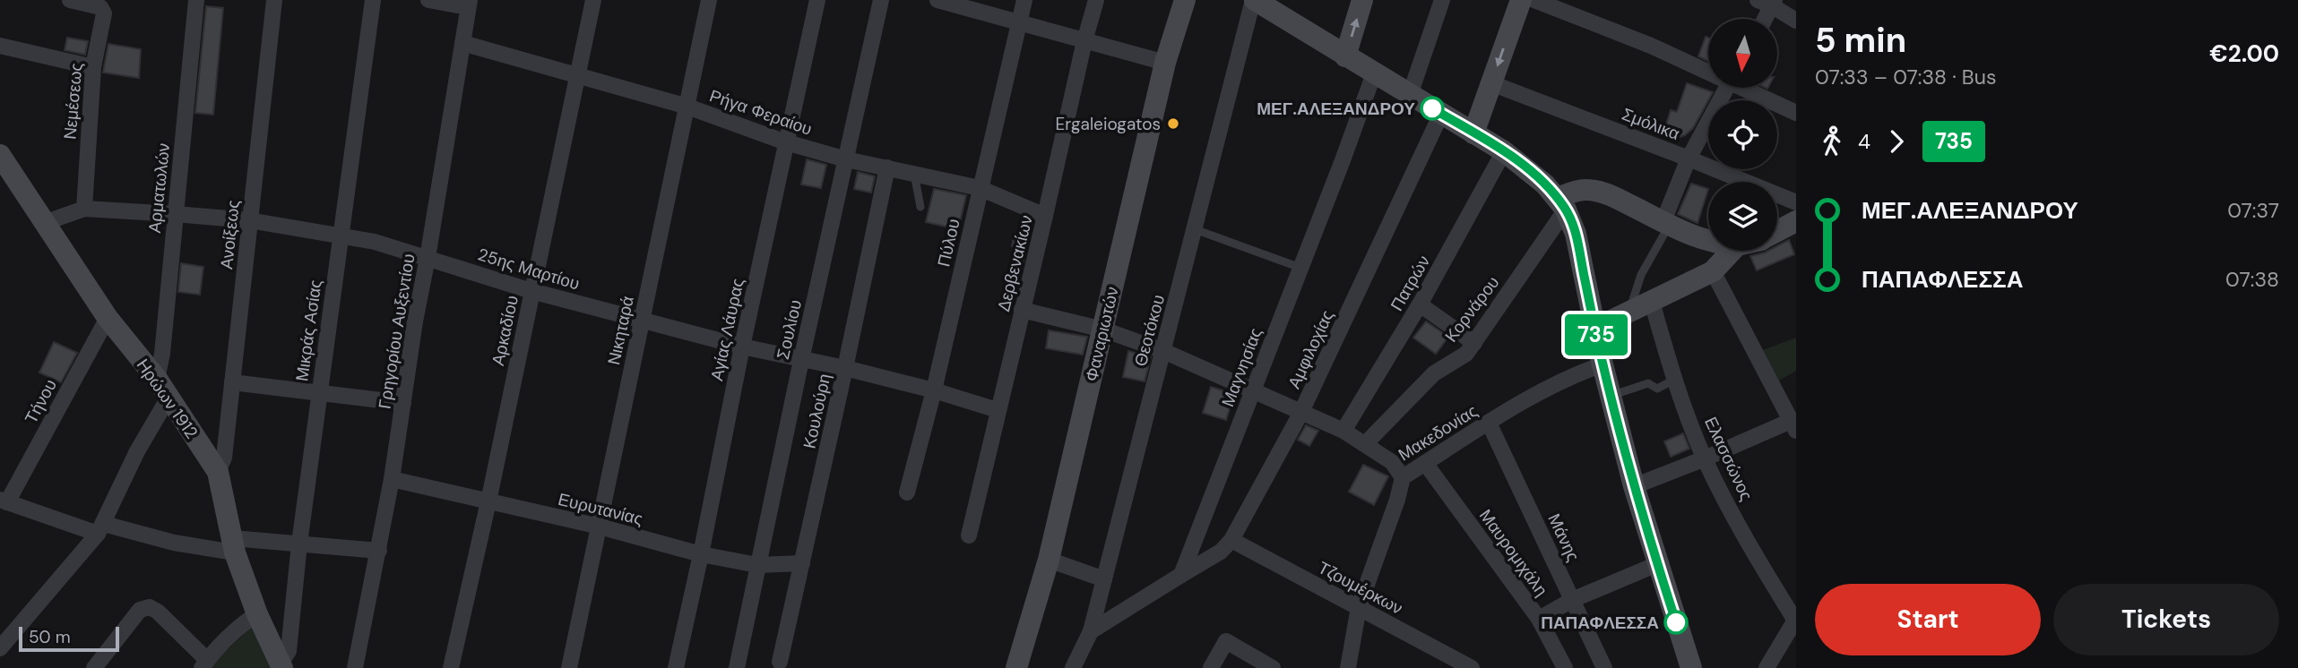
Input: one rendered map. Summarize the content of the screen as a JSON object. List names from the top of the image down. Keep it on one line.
{"streets":{"street":["Νεμέσεως","Ρήγα Φεραίου","Σμόλικα","Αρματωλών","Ανοίξεως","Πύλου","Δερβενακίων","25ης Μαρτίου","Πατρών","Κορνάρου","Αγίας Λάυρας","Σουλίου","Μικράς Ασίας","Αρκαδίου","Νικηταρά","Θεοτόκου","Γρηγορίου Αυξεντίου","Φαναριωτών","Αμφιλοχίας","Μαγνησίας","Ηρώων 1912","Τήνου","Κουλούρη","Μακεδονίας","Ελασσώνος","Ευρυτανίας","Μάνης","Μαυρομιχάλη","Τζουμέρκων"]},"crossings":[["Νεμέσεως","25ης Μαρτίου"],["Ρήγα Φεραίου","Πύλου"],["Ρήγα Φεραίου","Δερβενακίων"],["Ρήγα Φεραίου","Αγίας Λάυρας"],["Ρήγα Φεραίου","Σουλίου"],["Ρήγα Φεραίου","Αρκαδίου"],["Ρήγα Φεραίου","Νικηταρά"],["Ρήγα Φεραίου","Γρηγορίου Αυξεντίου"],["Ρήγα Φεραίου","Κουλούρη"],["Αρματωλών","25ης Μαρτίου"],["Αρματωλών","Ηρώων 1912"],["Ανοίξεως","25ης Μαρτίου"],["Ανοίξεως","Ηρώων 1912"],["Πύλου","25ης Μαρτίου"],["Δερβενακίων","25ης Μαρτίου"],["25ης Μαρτίου","Αγίας Λάυρας"],["25ης Μαρτίου","Σουλίου"],["25ης Μαρτίου","Μικράς Ασίας"],["25ης Μαρτίου","Αρκαδίου"],["25ης Μαρτίου","Νικηταρά"],["25ης Μαρτίου","Γρηγορίου Αυξεντίου"],["25ης Μαρτίου","Ηρώων 1912"],["25ης Μαρτίου","Κουλούρη"],["Αγίας Λάυρας","Ευρυτανίας"],["Σουλίου","Ευρυτανίας"],["Μικράς Ασίας","Ηρώων 1912"],["Αρκαδίου","Ευρυτανίας"],["Νικηταρά","Ευρυτανίας"],["Γρηγορίου Αυξεντίου","Ευρυτανίας"],["Αμφιλοχίας","Μαγνησίας"],["Αμφιλοχίας","Τζουμέρκων"],["Ηρώων 1912","Τήνου"],["Κουλούρη","Ευρυτανίας"],["Μακεδονίας","Μάνης"],["Μακεδονίας","Μαυρομιχάλη"],["Μακεδονίας","Τζουμέρκων"]],"places":["ΜΕΓ.ΑΛΕΞΑΝΔΡΟΥ","Ergaleiogatos","ΠΑΠΑΦΛΕΣΣΑ"],"lines":["bus line 735"],"scale_bar":"50 m","north":"bottom","page":{"on_map":"735","heading":["5 min","07:33 – 07:38 · Bus","€2.00"],"legs":["4","735"],"list":[{"name":"ΜΕΓ.ΑΛΕΞΑΝΔΡΟΥ","value":"07:37"},{"name":"ΠΑΠΑΦΛΕΣΣΑ","value":"07:38"}],"buttons":["Start","Tickets"],"scale":"50 m"}}
